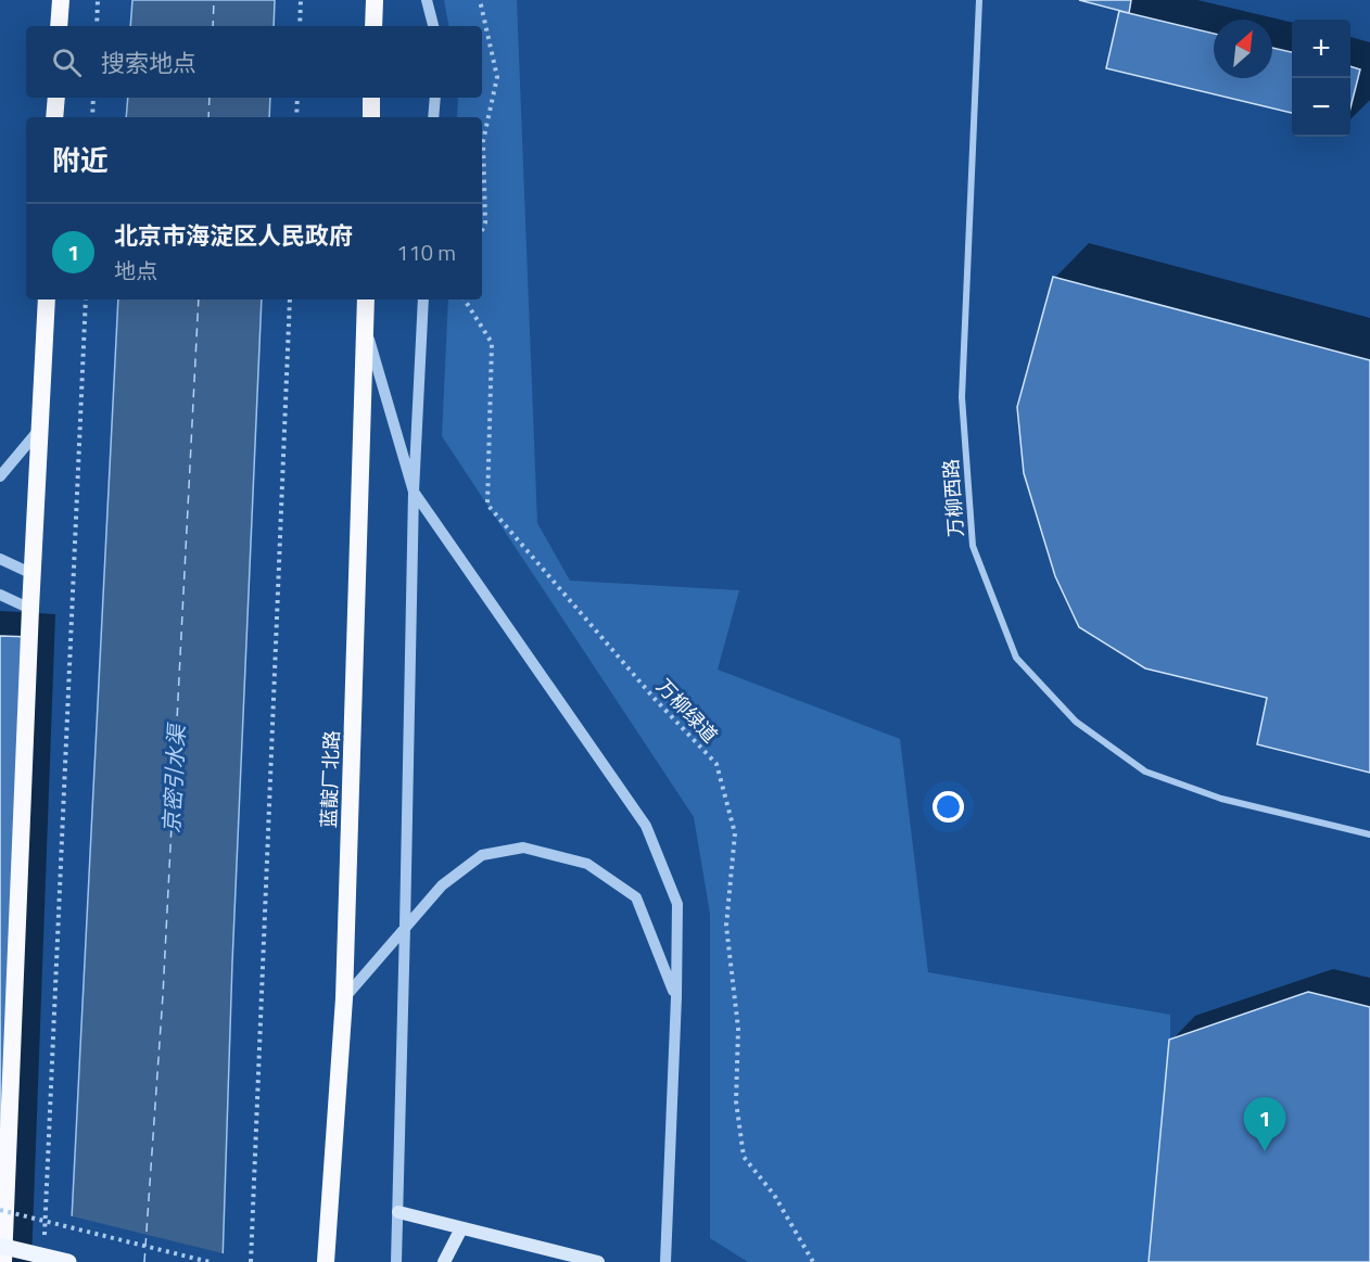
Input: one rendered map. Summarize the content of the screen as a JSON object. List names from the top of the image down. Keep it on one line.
{"streets":{"highway":["蓝靛厂北路"],"street":["万柳西路"],"path":["万柳绿道"]},"water":["京密引水渠"],"north":"top right","page":{"map_buttons":["+","−"],"search":"搜索地点","heading":"附近","list":[{"mark":"1","name":"北京市海淀区人民政府","note":"地点","value":"110 m"}],"pins":"1"}}
